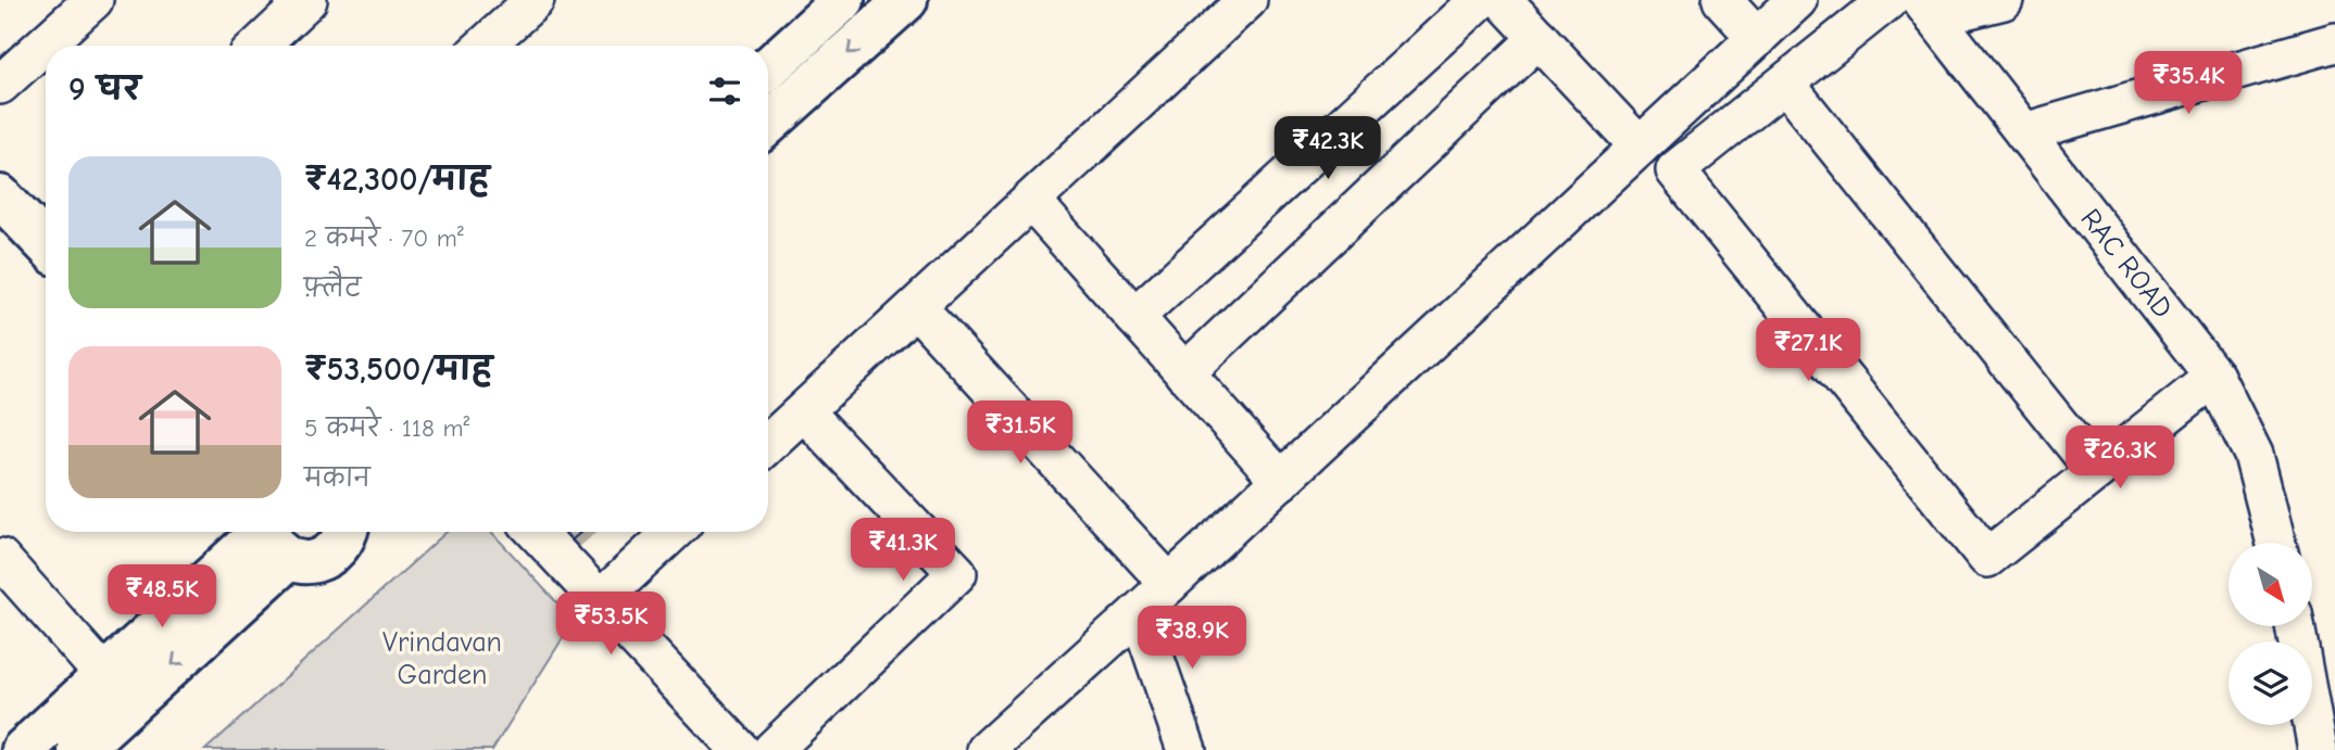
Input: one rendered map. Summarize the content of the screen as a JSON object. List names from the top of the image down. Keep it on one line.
{"streets":{"street":["RAC ROAD"]},"parks":["Vrindavan Garden"],"north":"bottom right","page":{"heading":"9 घर","price":["₹35.4K","₹42.3K","₹27.1K","₹31.5K","₹26.3K","₹41.3K","₹48.5K","₹53.5K","₹38.9K"],"list":[{"name":"₹42,300/माह","note":"2 कमरे · 70 m² · फ़्लैट"},{"name":"₹53,500/माह","note":"5 कमरे · 118 m² · मकान"}]}}
